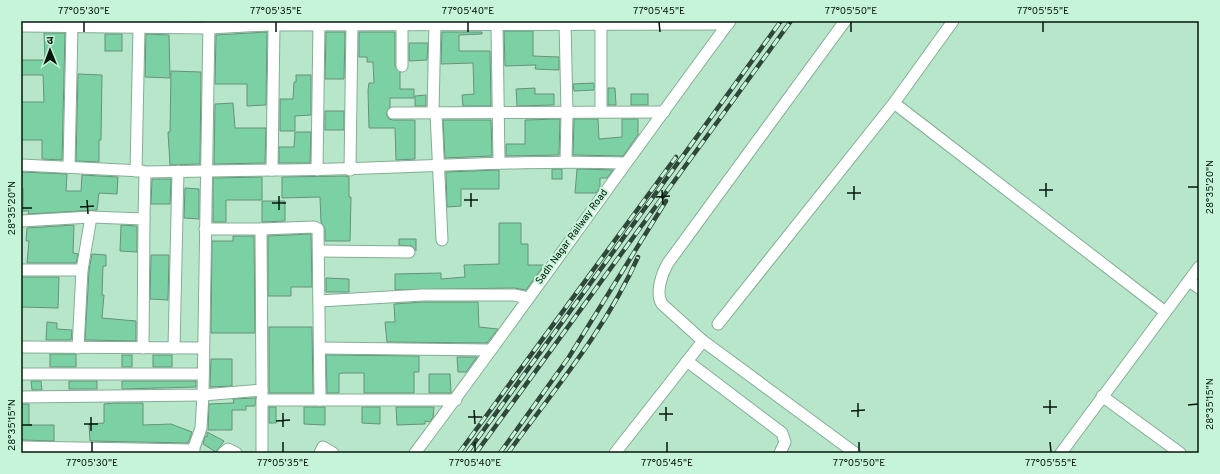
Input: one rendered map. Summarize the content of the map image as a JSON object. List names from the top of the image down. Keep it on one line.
{"streets":{"street":["Sadh Nagar Railway Road"]},"north":"top","coordinates":["77°05'30\"E","77°05'35\"E","77°05'40\"E","77°05'45\"E","77°05'50\"E","77°05'55\"E","28°35'20\"N","28°35'15\"N"]}
